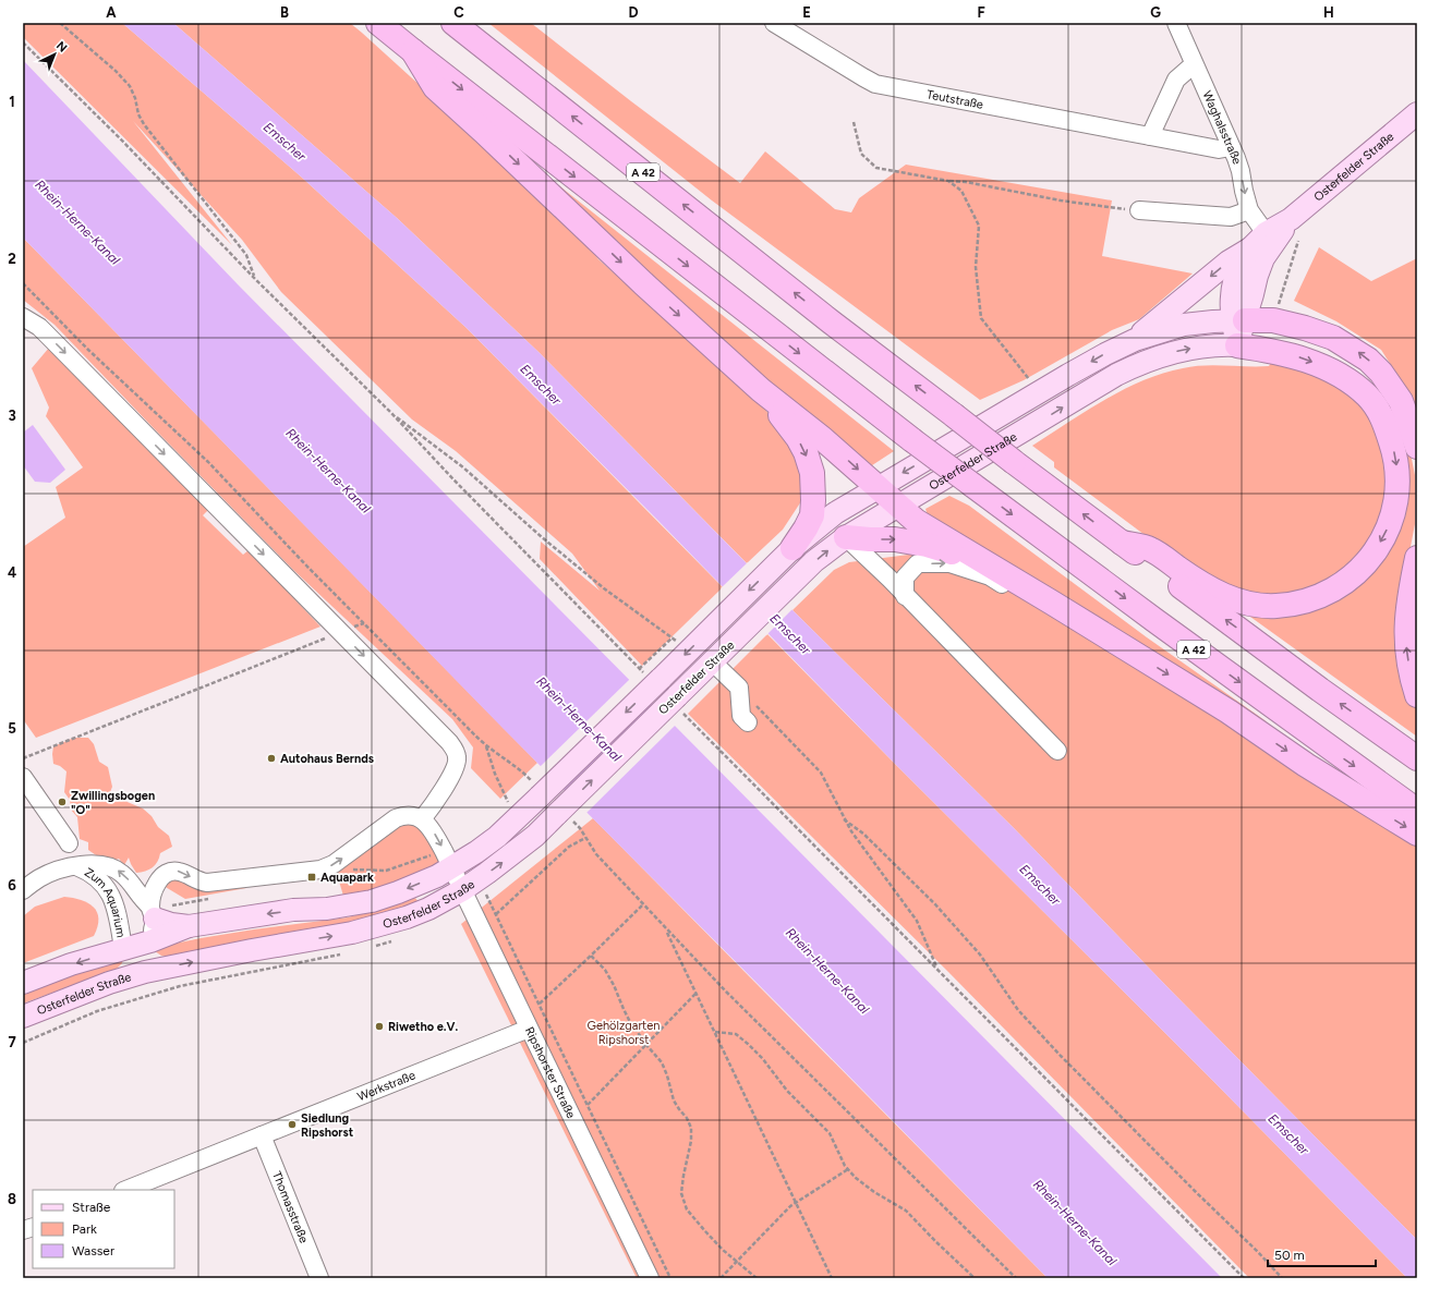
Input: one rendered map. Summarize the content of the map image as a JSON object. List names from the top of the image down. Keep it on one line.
{"streets":{"highway":["A 42"],"main road":["Osterfelder Straße"],"street":["Teutstraße","Waghalsstraße","Zum Aquarium","Ripshorster Straße","Werkstraße","Thomasstraße"]},"crossings":[["Teutstraße","Waghalsstraße"],["Waghalsstraße","Osterfelder Straße"],["Osterfelder Straße","Zum Aquarium"],["Osterfelder Straße","Ripshorster Straße"],["Ripshorster Straße","Werkstraße"],["Werkstraße","Thomasstraße"]],"water":["Emscher","Rhein-Herne-Kanal"],"parks":["Gehölzgarten Ripshorst"],"places":{"other":["Autohaus Bernds","Zwillingsbogen \"O\"","Riwetho e.V.","Siedlung Ripshorst"],"transit":["Aquapark"]},"legend":["Straße","Park","Wasser"],"scale_bar":"50 m","north":"top right","grid":{"columns":["A","B","C","D","E","F","G","H"],"rows":["1","2","3","4","5","6","7","8"]}}
